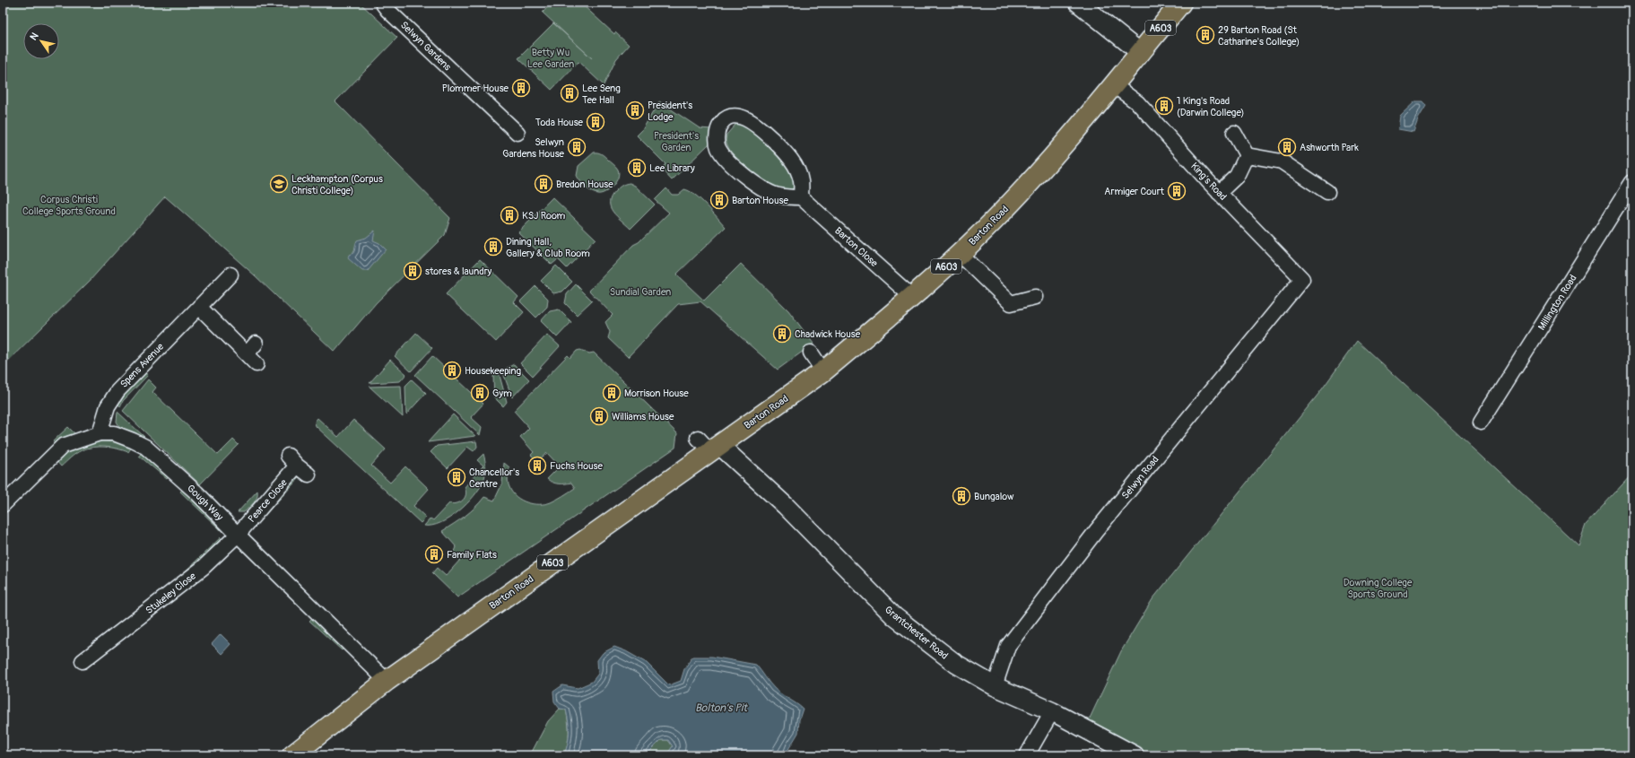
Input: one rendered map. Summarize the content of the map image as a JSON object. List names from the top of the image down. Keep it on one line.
{"streets":{"main road":["A603","Barton Road"],"street":["Selwyn Gardens","King's Road","Barton Close","Millington Road","Spens Avenue","Selwyn Road","Pearce Close","Gough Way","Stukeley Close","Grantchester Road"]},"crossings":[["King's Road","Barton Road"],["King's Road","Selwyn Road"],["Barton Road","Barton Close"],["Barton Road","Gough Way"],["Barton Road","Grantchester Road"],["Spens Avenue","Gough Way"],["Selwyn Road","Grantchester Road"],["Pearce Close","Gough Way"],["Pearce Close","Stukeley Close"],["Gough Way","Stukeley Close"]],"water":["Bolton’s Pit"],"parks":["Betty Wu Lee Garden","President's Garden","Corpus Christi College Sports Ground","Sundial Garden","Downing College Sports Ground"],"places":{"building":["29 Barton Road (St Catharine's College)","Plommer House","Lee Seng Tee Hall","1 King's Road (Darwin College)","President's Lodge","Toda House","Selwyn Gardens House","Ashworth Park","Lee Library","Bredon House","Armiger Court","Barton House","KSJ Room","Dining Hall, Gallery & Club Room","stores & laundry","Chadwick House","Housekeeping","Gym","Morrison House","Williams House","Fuchs House","Chancellor's Centre","Bungalow","Family Flats"],"school or university":["Leckhampton (Corpus Christi College)"]},"north":"top left"}
